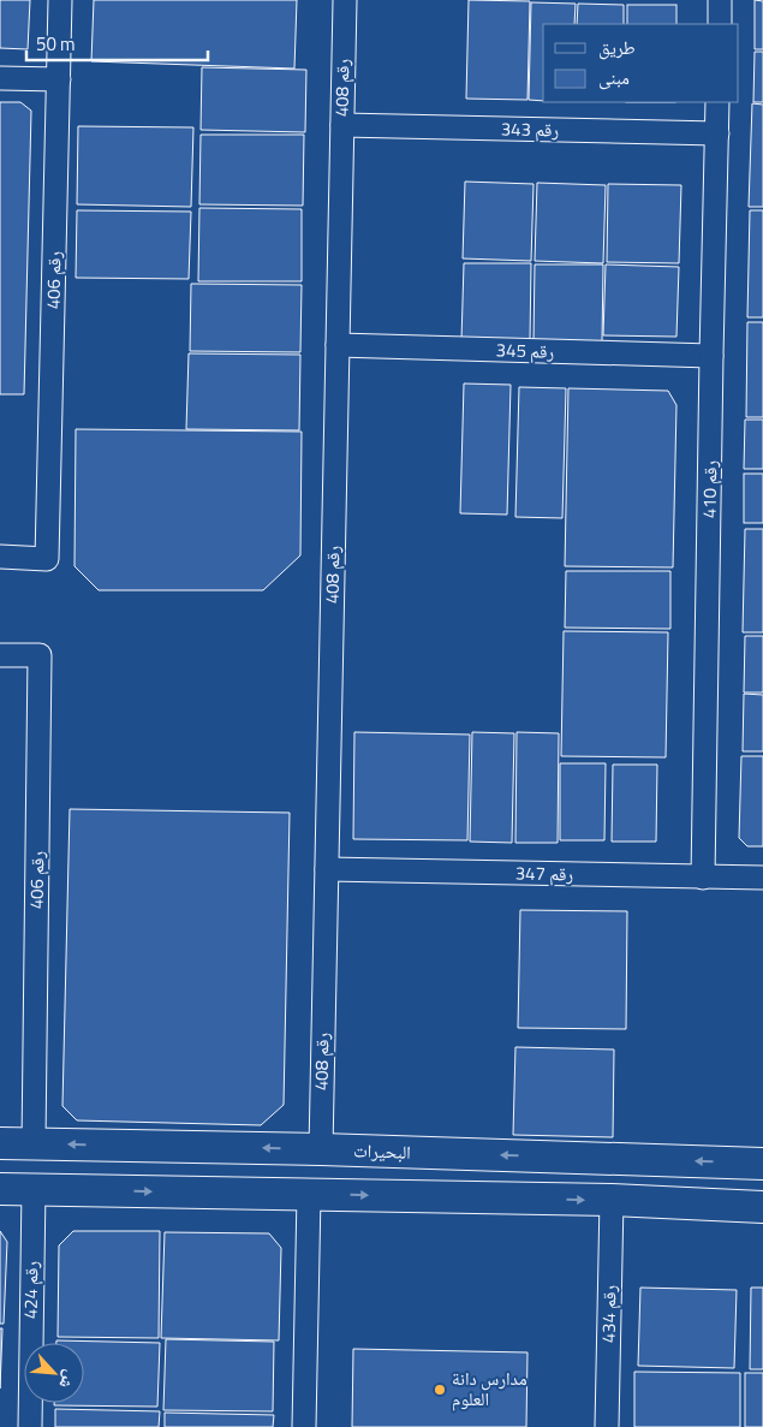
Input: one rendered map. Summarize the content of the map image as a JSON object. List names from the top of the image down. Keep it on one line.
{"streets":{"street":["رقم 408","رقم 343","رقم 406","رقم 345","رقم 410","رقم 347","البحيرات","رقم 424","رقم 434"]},"crossings":[["رقم 408","رقم 343"],["رقم 408","رقم 345"],["رقم 408","رقم 347"],["رقم 408","البحيرات"],["رقم 343","رقم 410"],["رقم 406","البحيرات"],["رقم 345","رقم 410"],["رقم 410","رقم 347"]],"places":["مدارس دانة العلوم"],"legend":["طريق","مبنى"],"scale_bar":"50 m","north":"bottom right"}
